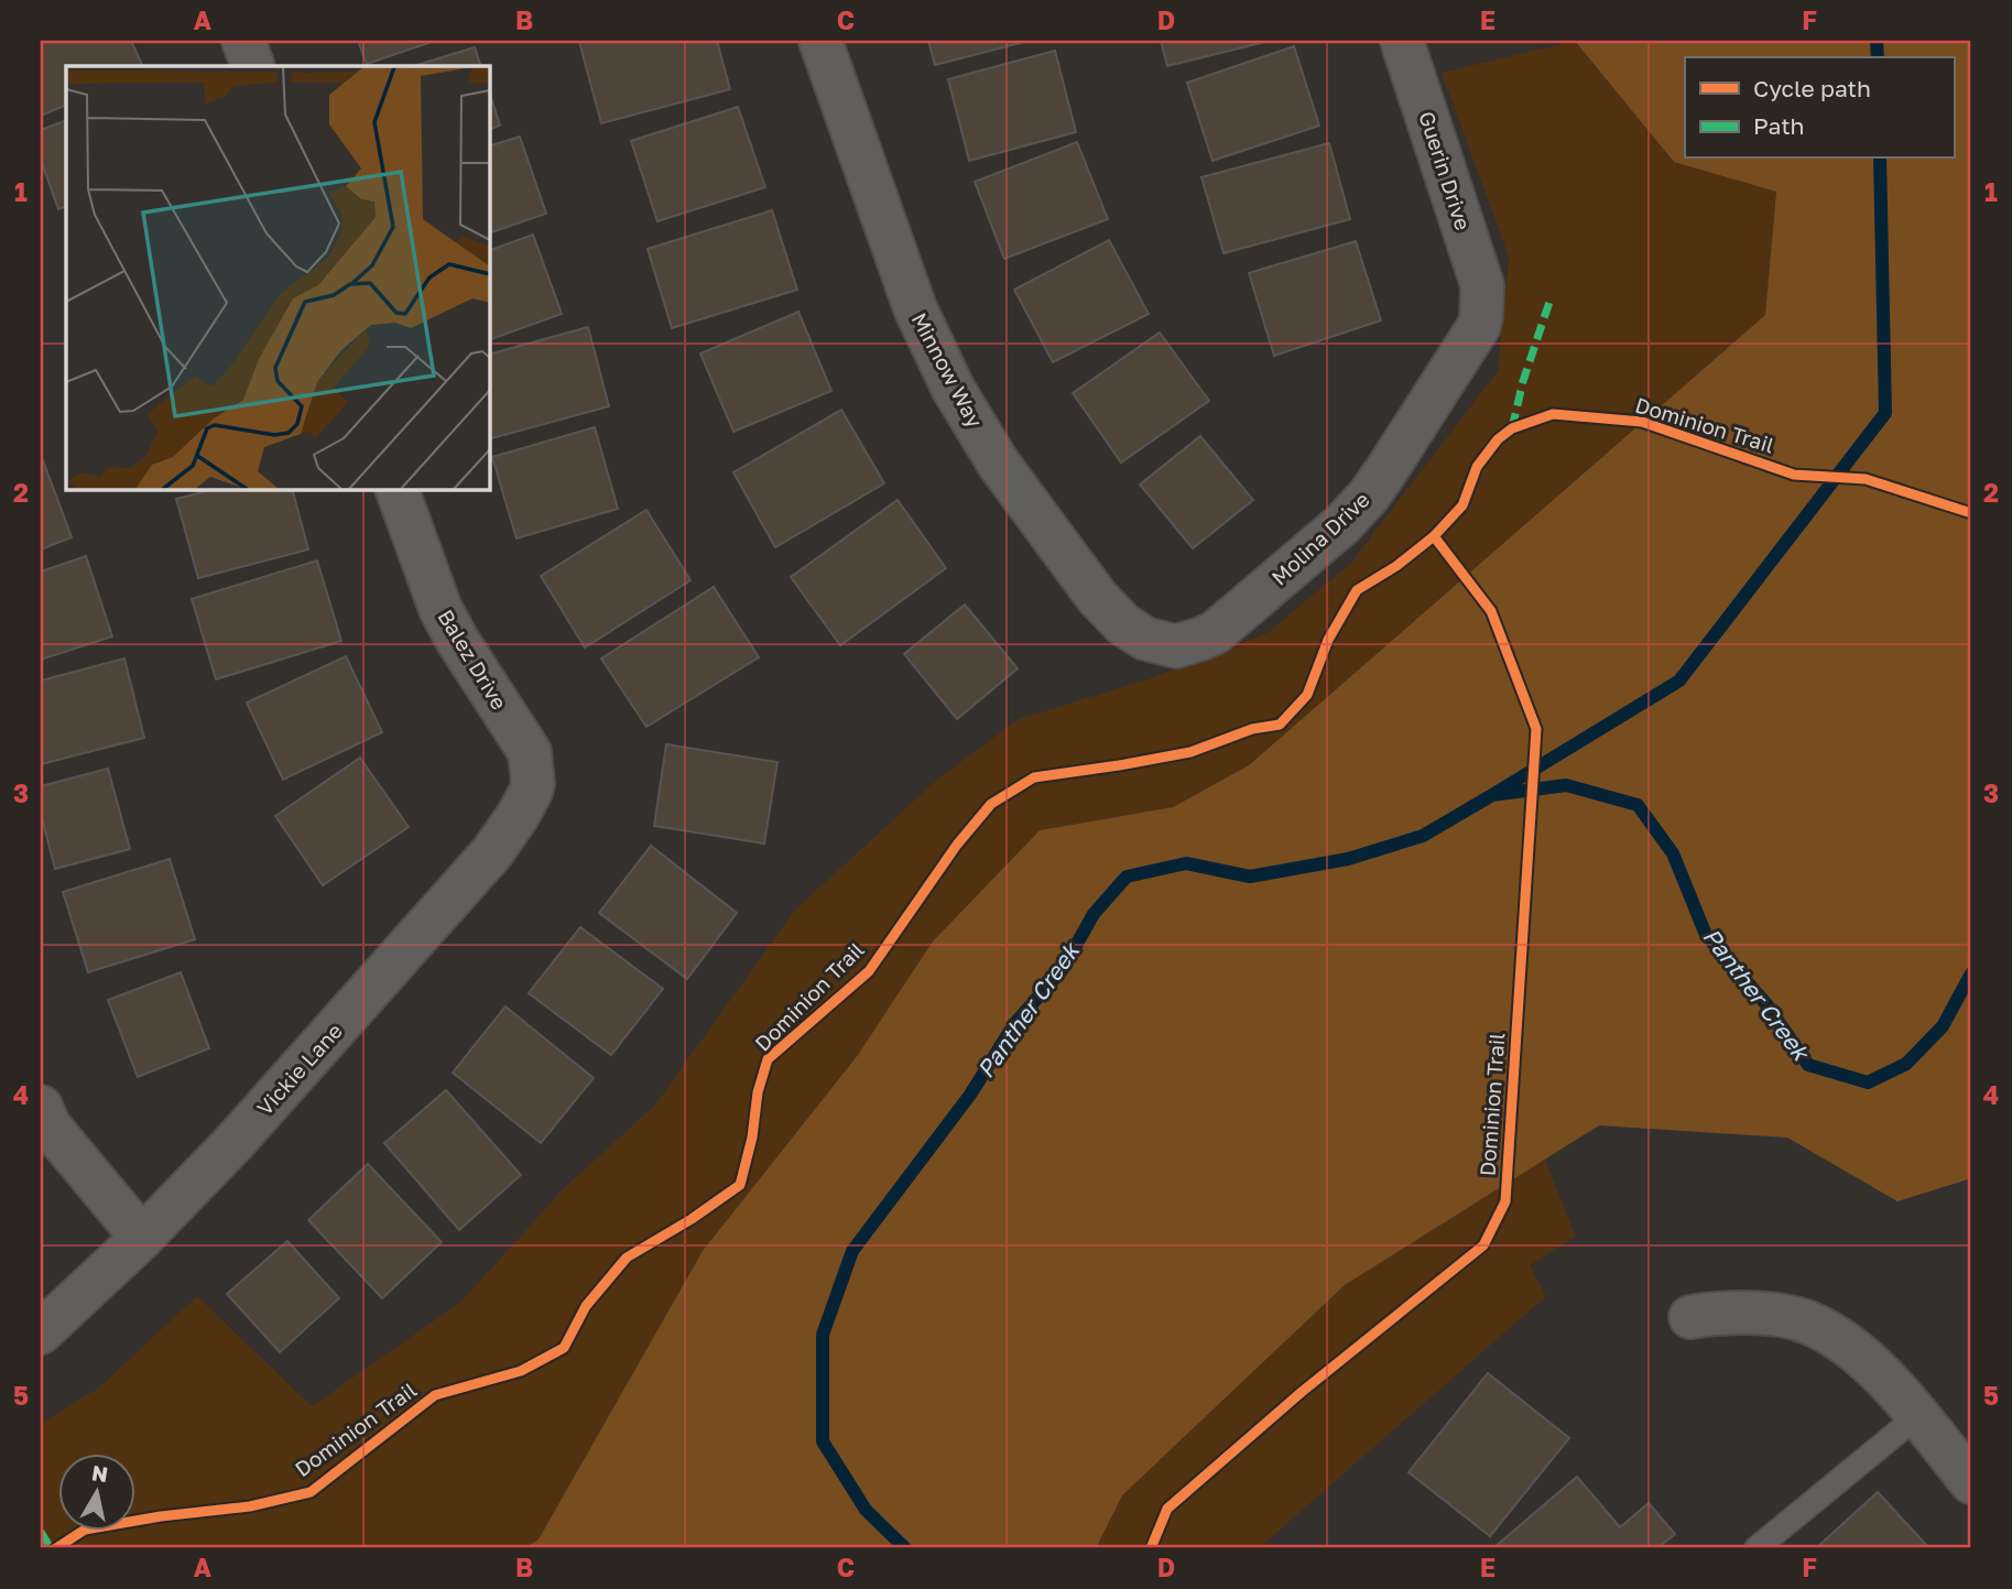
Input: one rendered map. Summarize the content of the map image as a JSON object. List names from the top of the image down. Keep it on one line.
{"streets":{"street":["Guerin Drive","Minnow Way","Molina Drive","Balez Drive","Vickie Lane"],"cycle path":["Dominion Trail"]},"crossings":[["Guerin Drive","Molina Drive"],["Minnow Way","Molina Drive"],["Balez Drive","Vickie Lane"]],"water":["Panther Creek"],"legend":["Cycle path","Path"],"north":"top","grid":{"columns":["A","B","C","D","E","F"],"rows":["1","2","3","4","5"]}}
